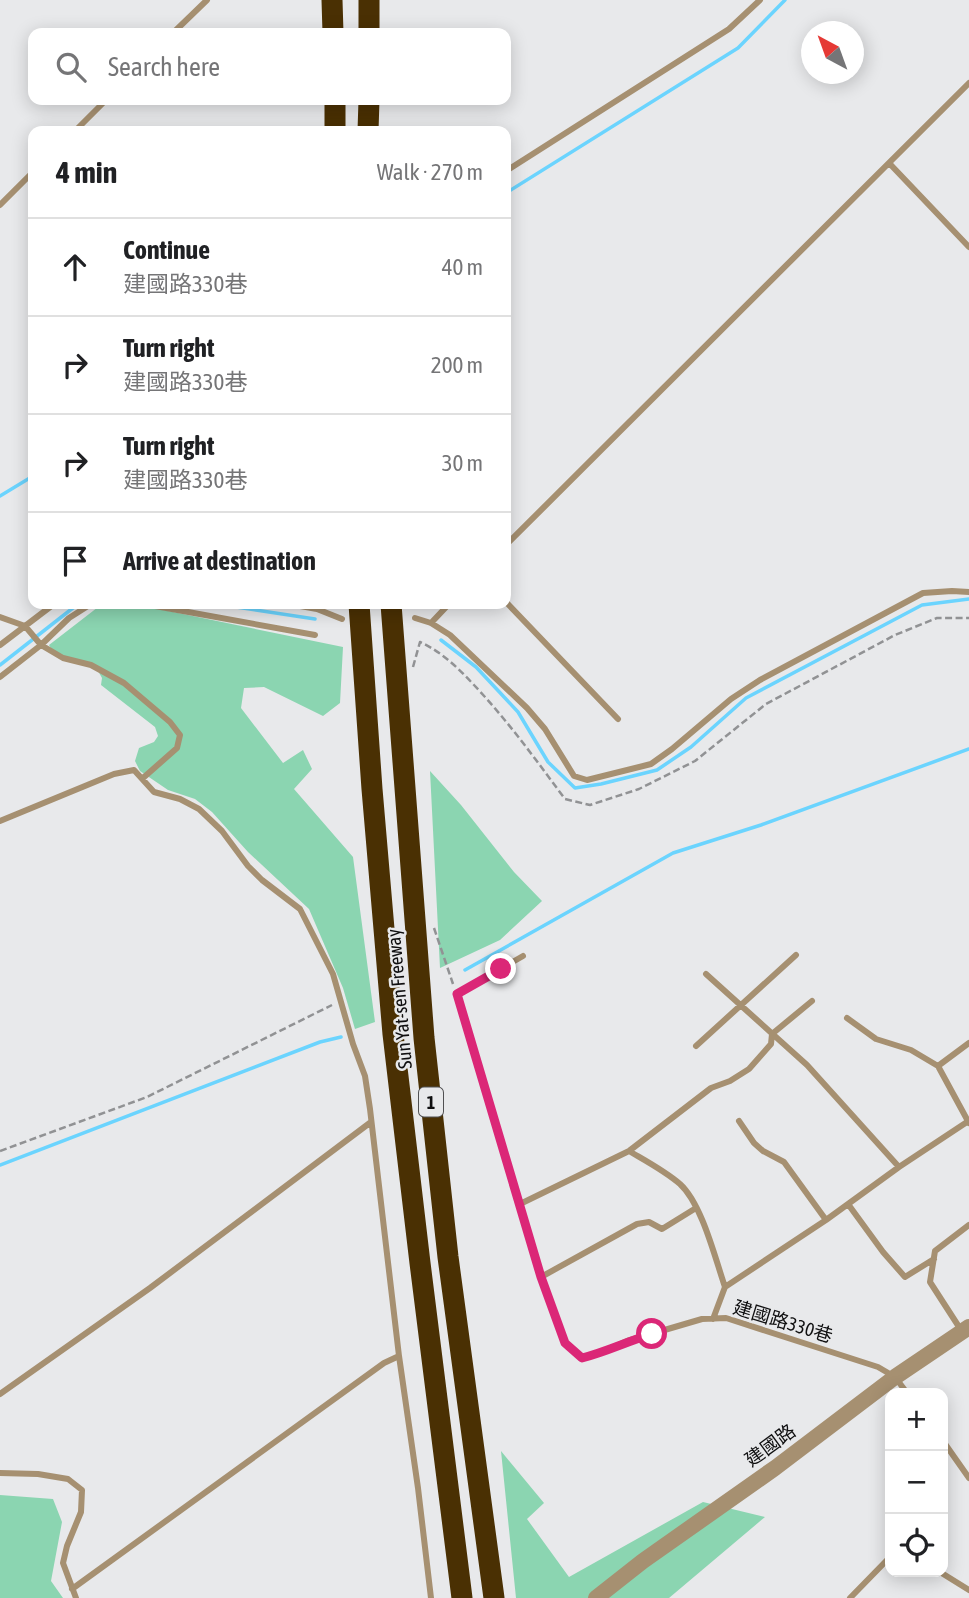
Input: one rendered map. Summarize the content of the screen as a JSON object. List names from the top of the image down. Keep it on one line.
{"streets":{"highway":["Sun Yat-sen Freeway","1"],"street":["建國路"],"lane":["建國路330巷"]},"crossings":[["建國路330巷","建國路"]],"north":"top left","page":{"search":"Search here","heading":["4 min","Walk · 270 m"],"list":[["Continue","建國路330巷","40 m"],["Turn right","建國路330巷","200 m"],["Turn right","建國路330巷","30 m"],"Arrive at destination"],"map_buttons":["+","−"]}}
